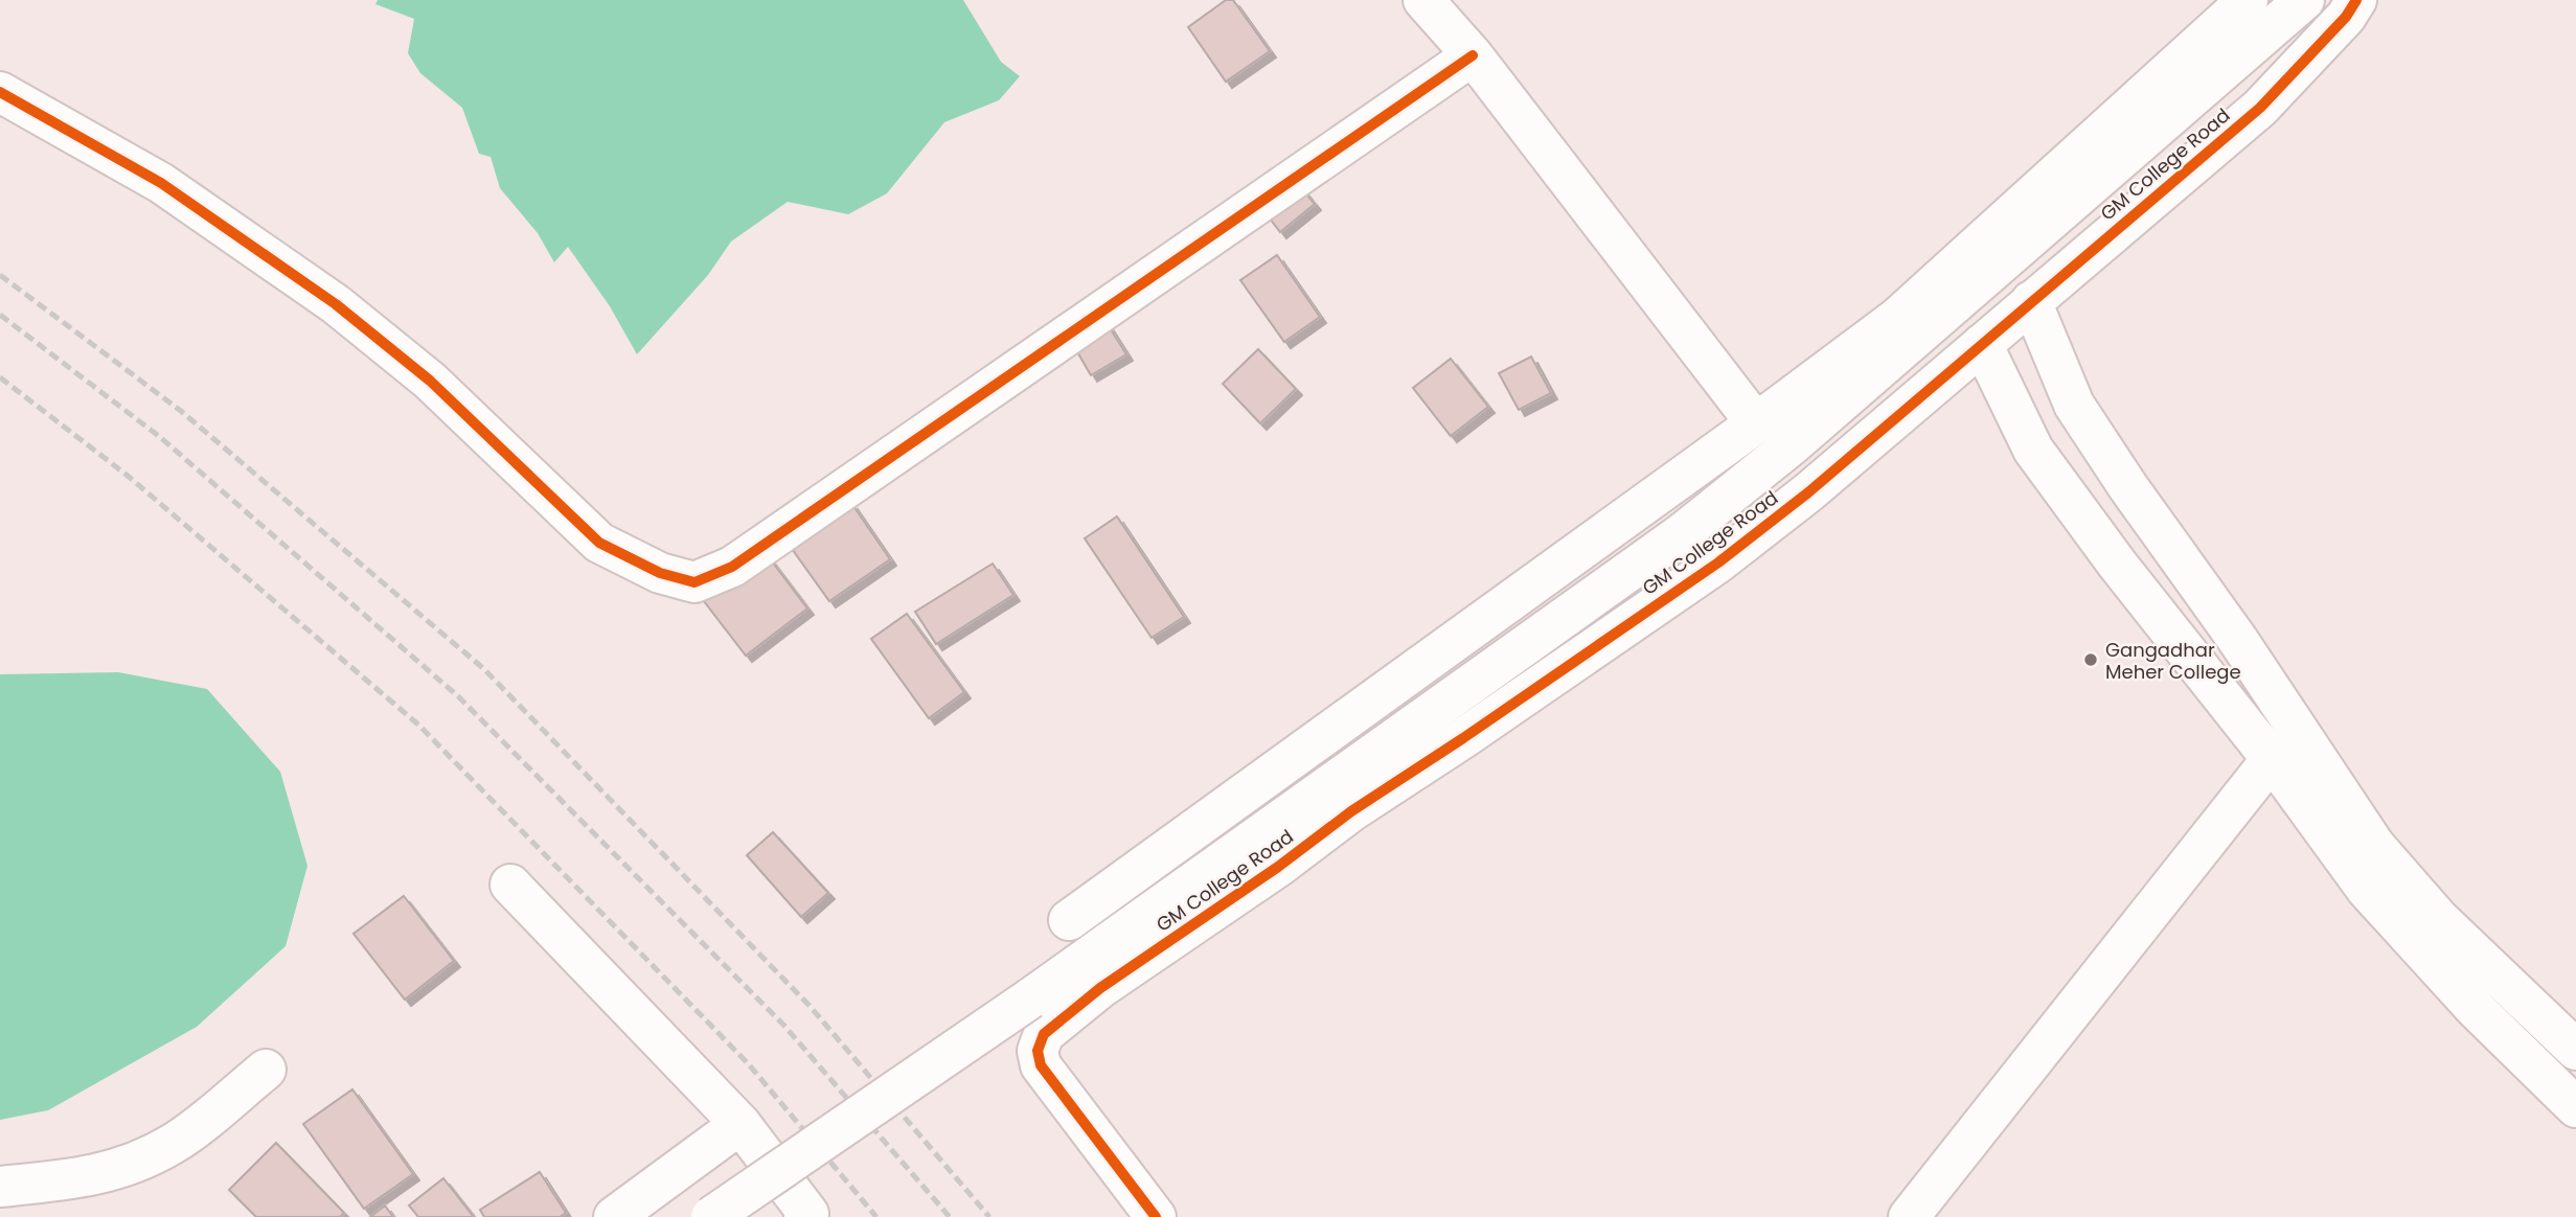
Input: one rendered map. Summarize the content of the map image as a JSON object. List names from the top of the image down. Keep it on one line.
{"streets":{"street":["GM College Road"]},"places":["Gangadhar Meher College"]}
